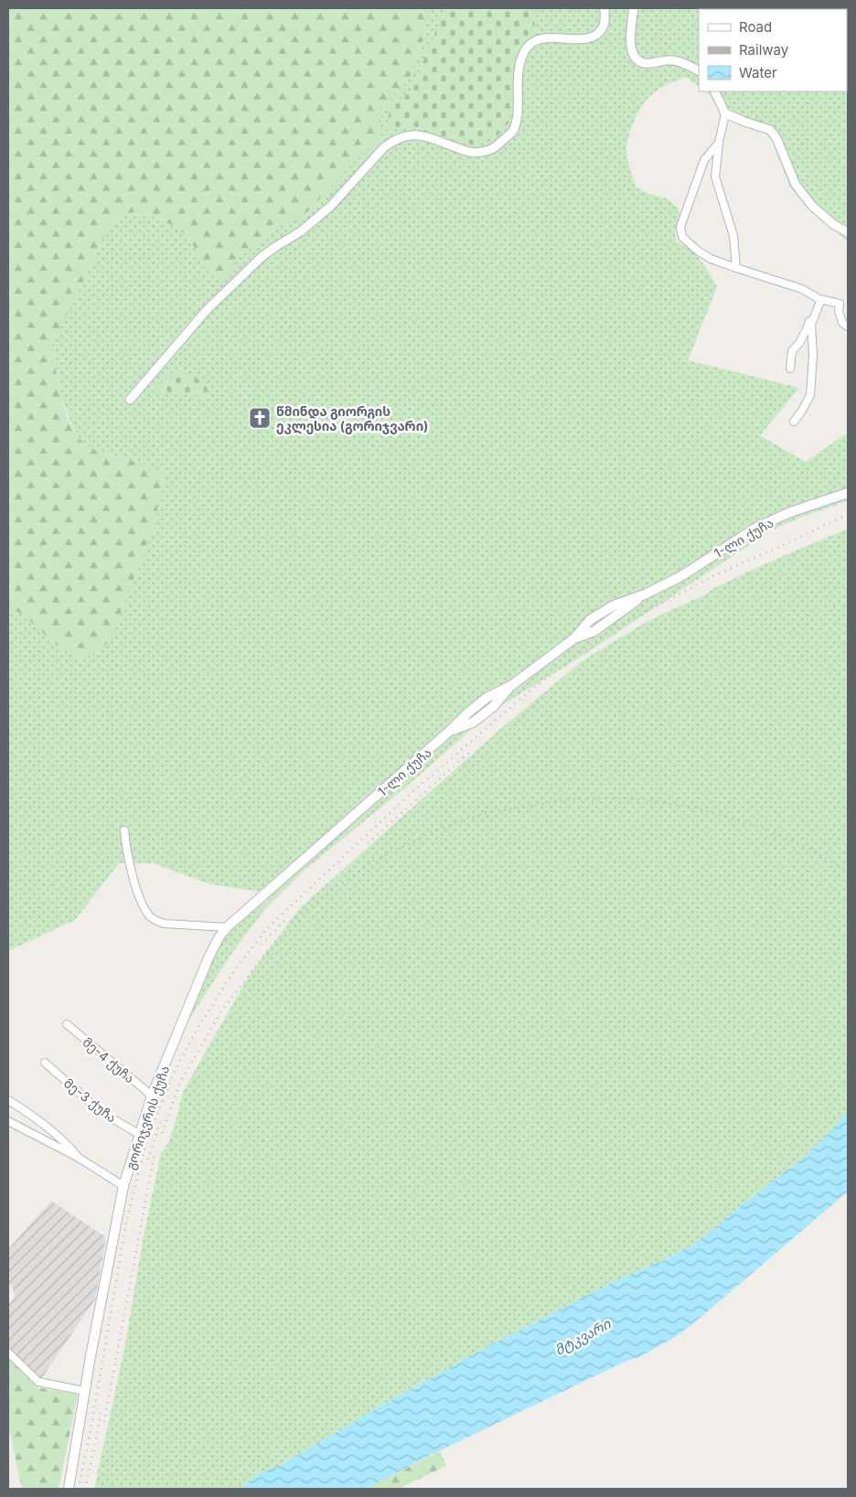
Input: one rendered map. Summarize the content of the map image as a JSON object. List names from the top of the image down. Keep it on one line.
{"streets":{"main road":["1-ლი ქუჩა","გორიჯვრის ქუჩა"],"street":["მე-4 ქუჩა","მე-3 ქუჩა"]},"crossings":[["1-ლი ქუჩა","გორიჯვრის ქუჩა"],["მე-4 ქუჩა","გორიჯვრის ქუჩა"],["მე-3 ქუჩა","გორიჯვრის ქუჩა"]],"water":["მტკვარი"],"places":{"church":["წმინდა გიორგის ეკლესია (გორიჯვარი)"]},"legend":["Road","Railway","Water"]}
